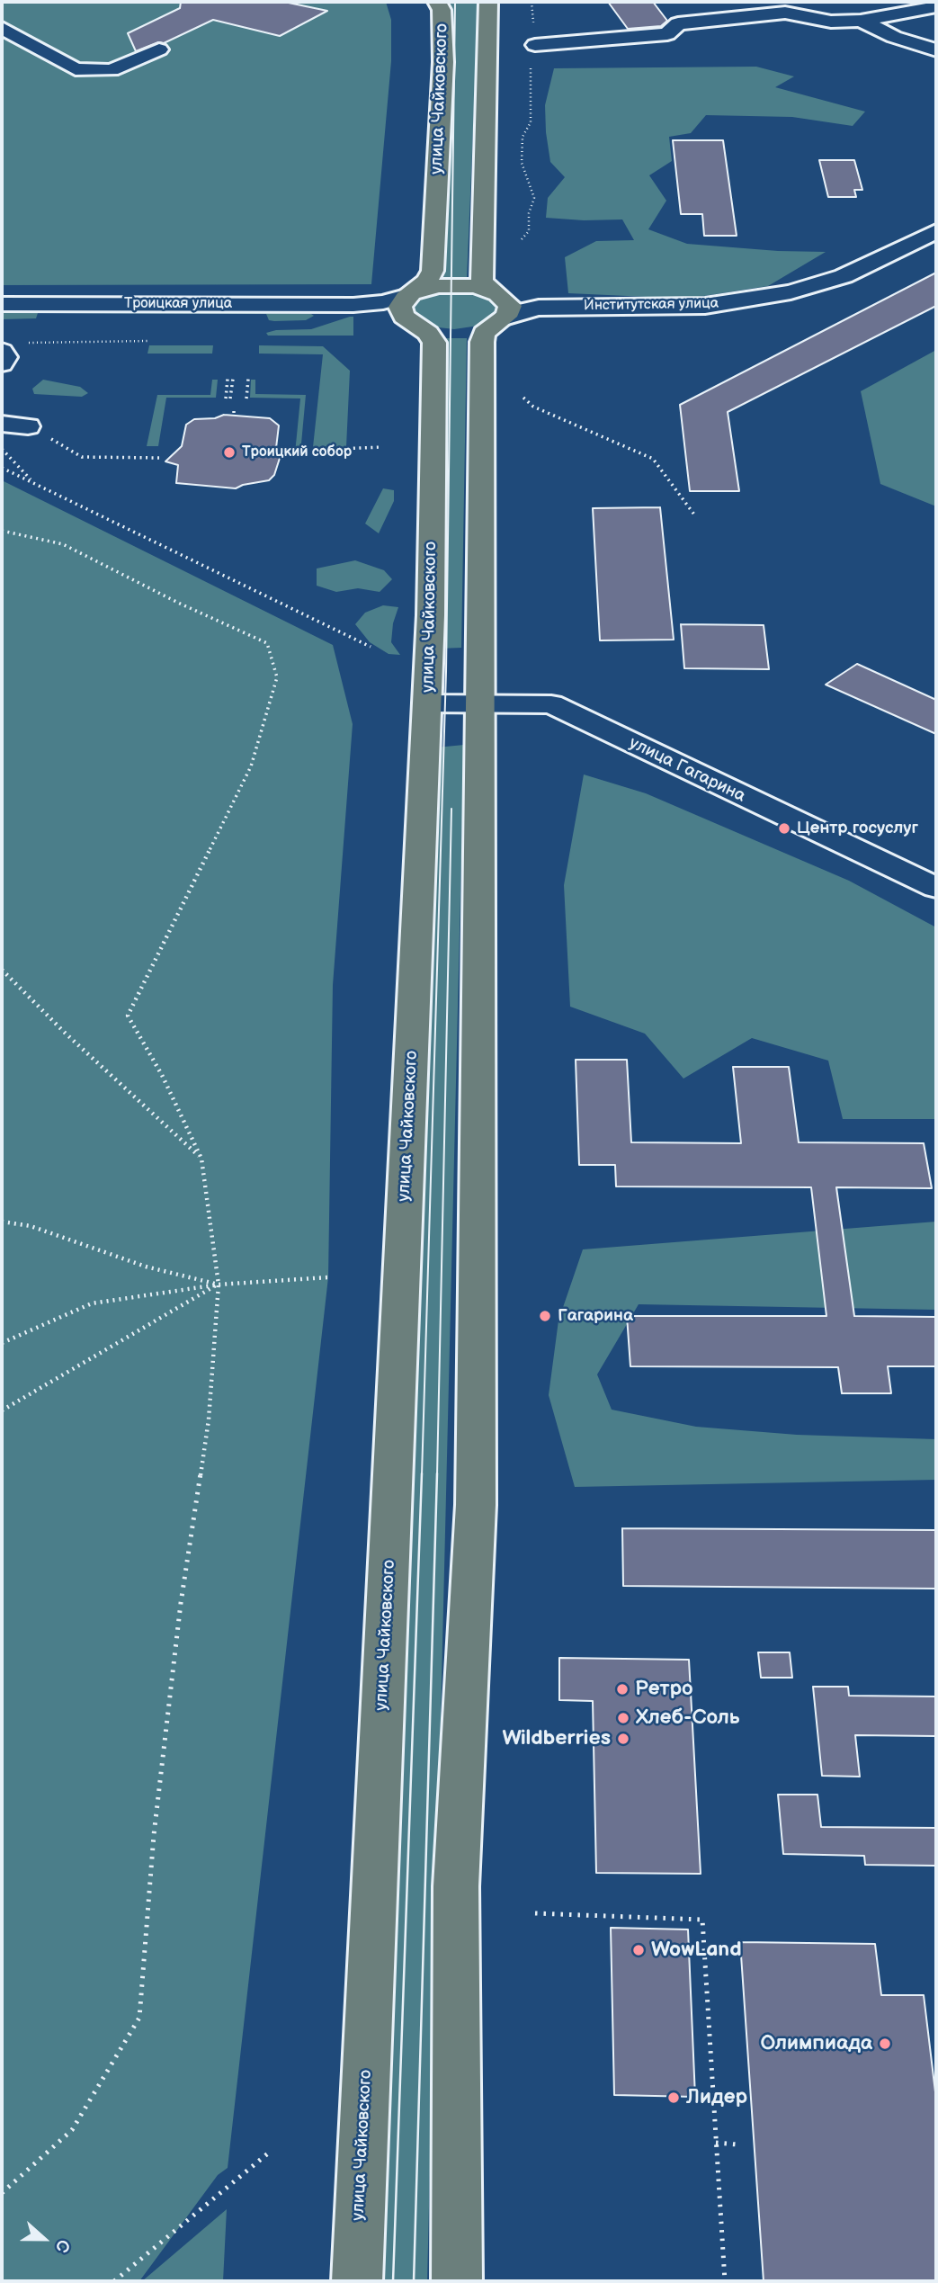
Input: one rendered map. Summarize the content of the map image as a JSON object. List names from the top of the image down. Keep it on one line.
{"streets":{"main road":["улица Чайковского"],"street":["Троицкая улица","Институтская улица","улица Гагарина"]},"crossings":[["улица Чайковского","улица Гагарина"]],"places":["Троицкий собор","Центр госуслуг","Гагарина","Ретро","Хлеб-Соль","Wildberries","WowLand","Олимпиада","Лидер"],"north":"right"}
